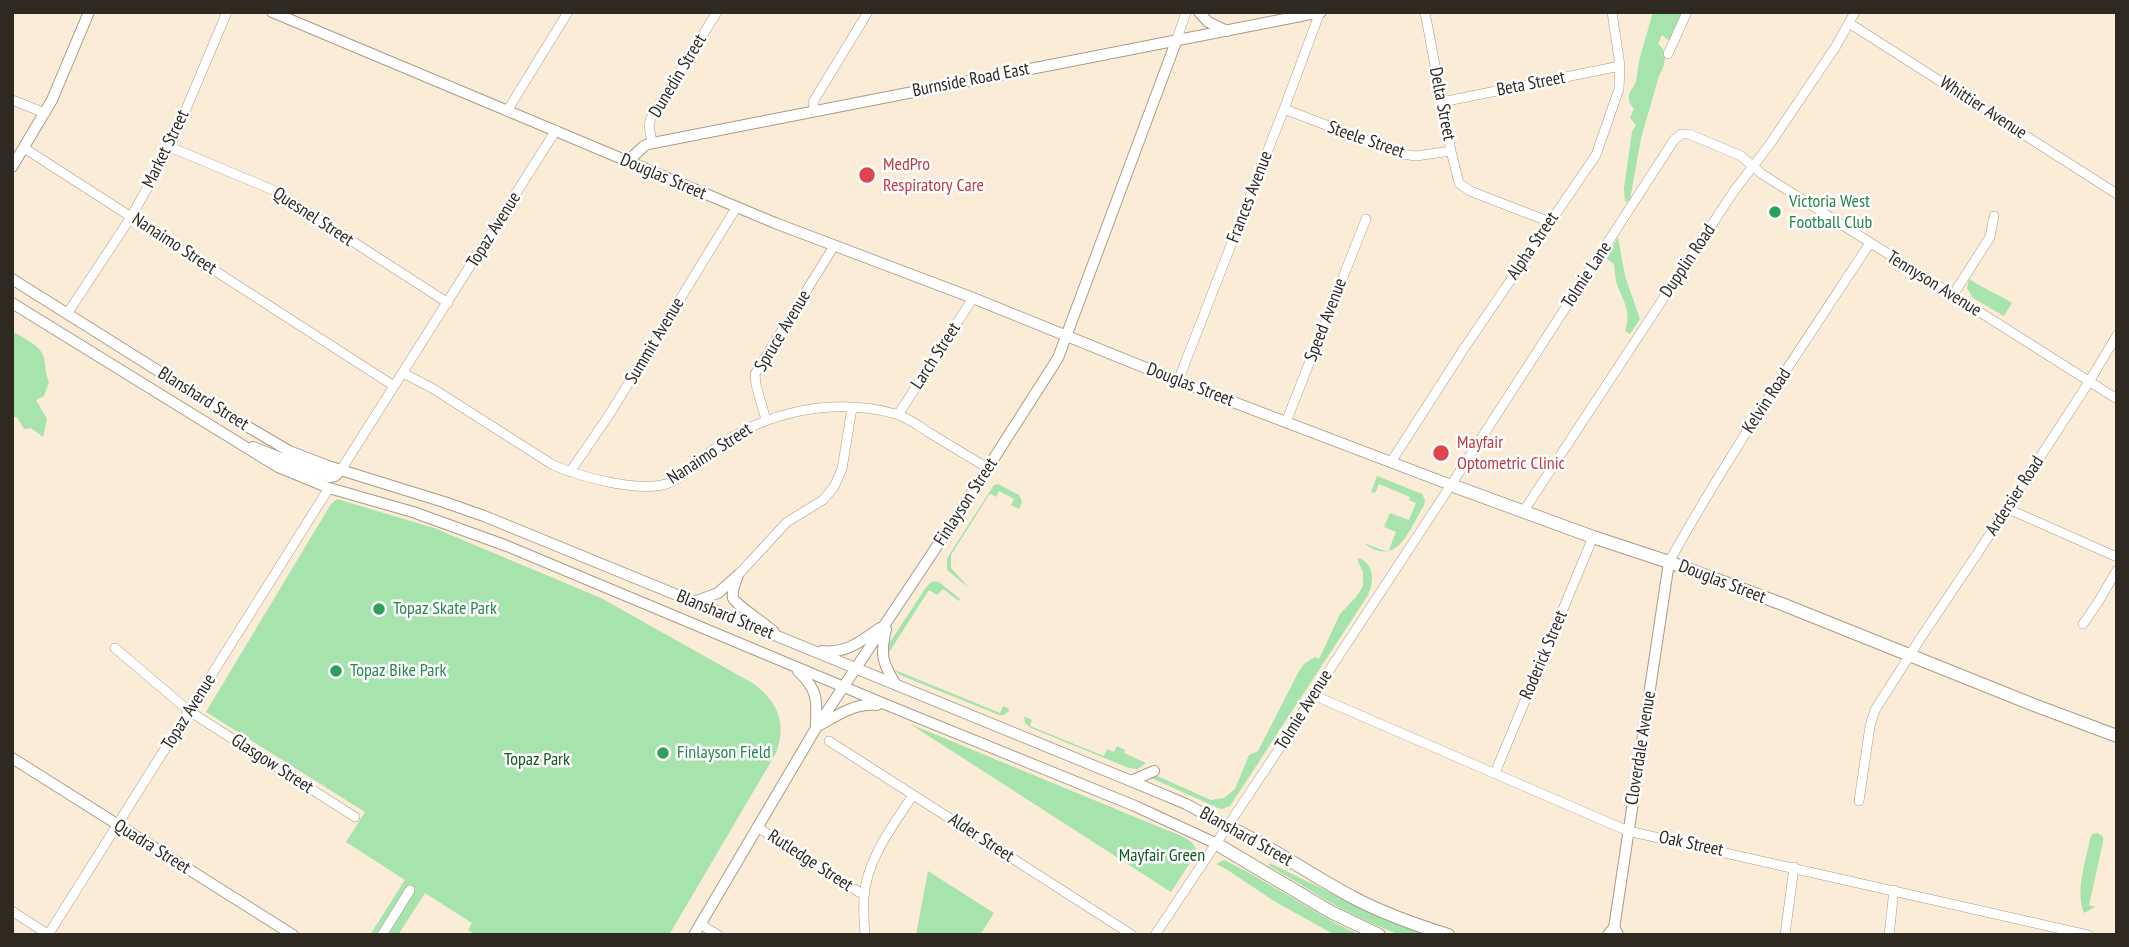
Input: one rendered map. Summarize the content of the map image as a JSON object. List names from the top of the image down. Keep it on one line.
{"streets":{"highway":["Douglas Street","Blanshard Street"],"main road":["Burnside Road East","Finlayson Street","Cloverdale Avenue","Quadra Street"],"street":["Dunedin Street","Beta Street","Delta Street","Whittier Avenue","Steele Street","Market Street","Frances Avenue","Quesnel Street","Topaz Avenue","Nanaimo Street","Alpha Street","Dupplin Road","Tolmie Lane","Tennyson Avenue","Speed Avenue","Spruce Avenue","Summit Avenue","Larch Street","Kelvin Road","Ardersier Road","Roderick Street","Tolmie Avenue","Glasgow Street","Alder Street","Oak Street","Rutledge Street"]},"crossings":[["Dunedin Street","Burnside Road East"],["Burnside Road East","Douglas Street"],["Burnside Road East","Frances Avenue"],["Burnside Road East","Finlayson Street"],["Beta Street","Delta Street"],["Beta Street","Alpha Street"],["Delta Street","Steele Street"],["Delta Street","Alpha Street"],["Whittier Avenue","Dupplin Road"],["Steele Street","Frances Avenue"],["Market Street","Quesnel Street"],["Market Street","Nanaimo Street"],["Market Street","Blanshard Street"],["Douglas Street","Frances Avenue"],["Douglas Street","Topaz Avenue"],["Douglas Street","Alpha Street"],["Douglas Street","Dupplin Road"],["Douglas Street","Tolmie Lane"],["Douglas Street","Speed Avenue"],["Douglas Street","Spruce Avenue"],["Douglas Street","Summit Avenue"],["Douglas Street","Larch Street"],["Douglas Street","Kelvin Road"],["Douglas Street","Ardersier Road"],["Douglas Street","Finlayson Street"],["Douglas Street","Roderick Street"],["Douglas Street","Tolmie Avenue"],["Douglas Street","Cloverdale Avenue"],["Quesnel Street","Topaz Avenue"],["Topaz Avenue","Nanaimo Street"],["Topaz Avenue","Blanshard Street"],["Topaz Avenue","Glasgow Street"],["Topaz Avenue","Quadra Street"],["Nanaimo Street","Spruce Avenue"],["Nanaimo Street","Summit Avenue"],["Nanaimo Street","Larch Street"],["Nanaimo Street","Finlayson Street"],["Dupplin Road","Tolmie Lane"],["Dupplin Road","Tennyson Avenue"],["Tolmie Lane","Tennyson Avenue"],["Tolmie Lane","Tolmie Avenue"],["Tennyson Avenue","Kelvin Road"],["Tennyson Avenue","Ardersier Road"],["Blanshard Street","Finlayson Street"],["Blanshard Street","Tolmie Avenue"],["Kelvin Road","Cloverdale Avenue"],["Finlayson Street","Rutledge Street"],["Roderick Street","Oak Street"],["Tolmie Avenue","Oak Street"],["Cloverdale Avenue","Oak Street"]],"parks":["Topaz Park","Mayfair Green"],"places":["MedPro Respiratory Care","Victoria West Football Club","Mayfair Optometric Clinic","Topaz Skate Park","Topaz Bike Park","Finlayson Field"]}
